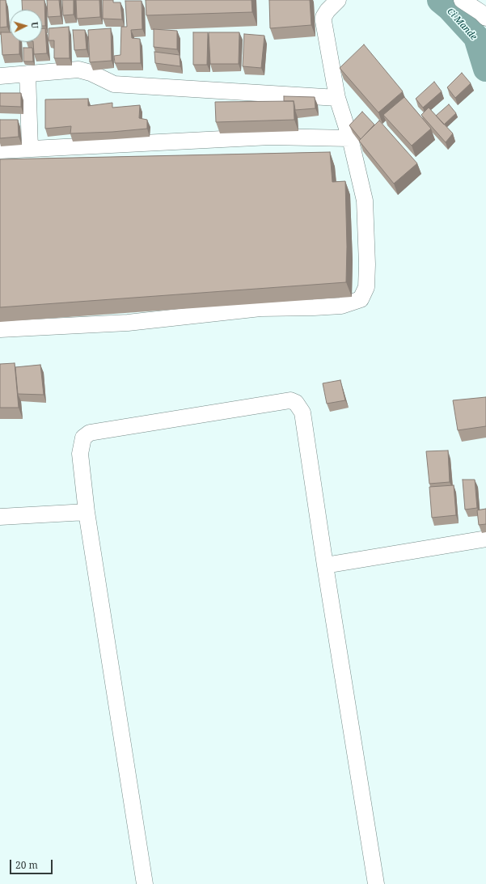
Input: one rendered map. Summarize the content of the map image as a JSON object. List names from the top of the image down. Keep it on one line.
{"water":["Ci Mande"],"scale_bar":"20 m","north":"right"}
